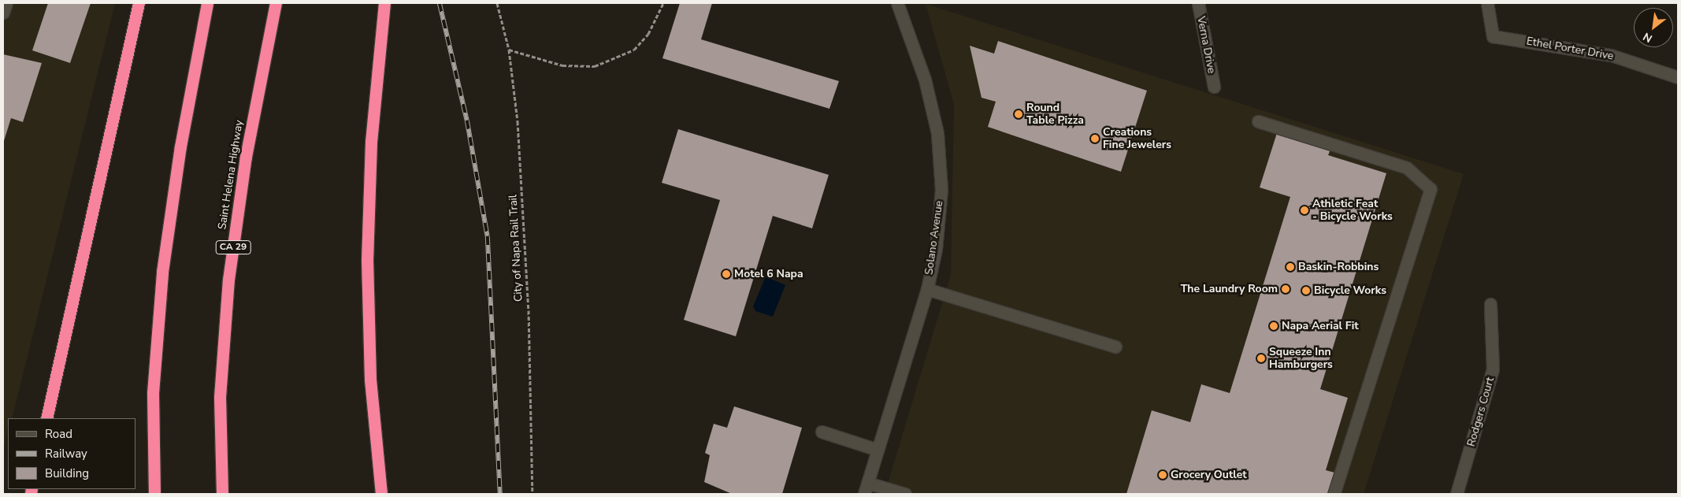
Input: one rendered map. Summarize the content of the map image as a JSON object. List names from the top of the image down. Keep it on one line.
{"streets":{"highway":["Saint Helena Highway","CA 29"],"street":["Verna Drive","Ethel Porter Drive","Solano Avenue","Rodgers Court"],"path":["City of Napa Rail Trail"]},"places":["Round Table Pizza","Creations Fine Jewelers","Athletic Feat - Bicycle Works","Baskin-Robbins","Motel 6 Napa","The Laundry Room","Bicycle Works","Napa Aerial Fit","Squeeze Inn Hamburgers","Grocery Outlet"],"legend":["Road","Railway","Building"],"north":"bottom left"}
